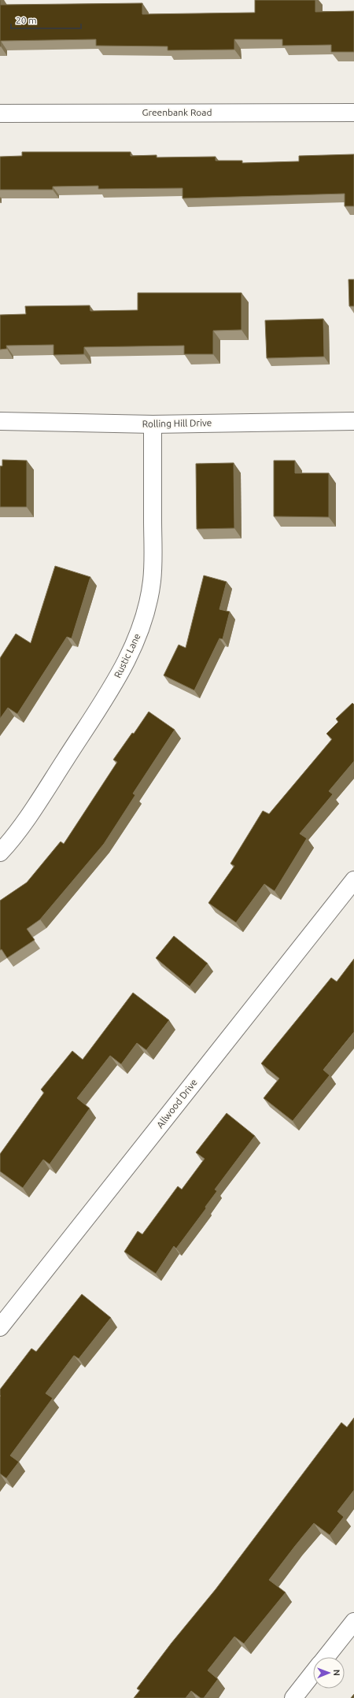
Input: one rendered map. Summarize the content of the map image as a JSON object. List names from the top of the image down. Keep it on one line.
{"streets":{"street":["Greenbank Road","Rolling Hill Drive","Rustic Lane","Allwood Drive"]},"crossings":[["Rolling Hill Drive","Rustic Lane"]],"scale_bar":"20 m","north":"right"}
